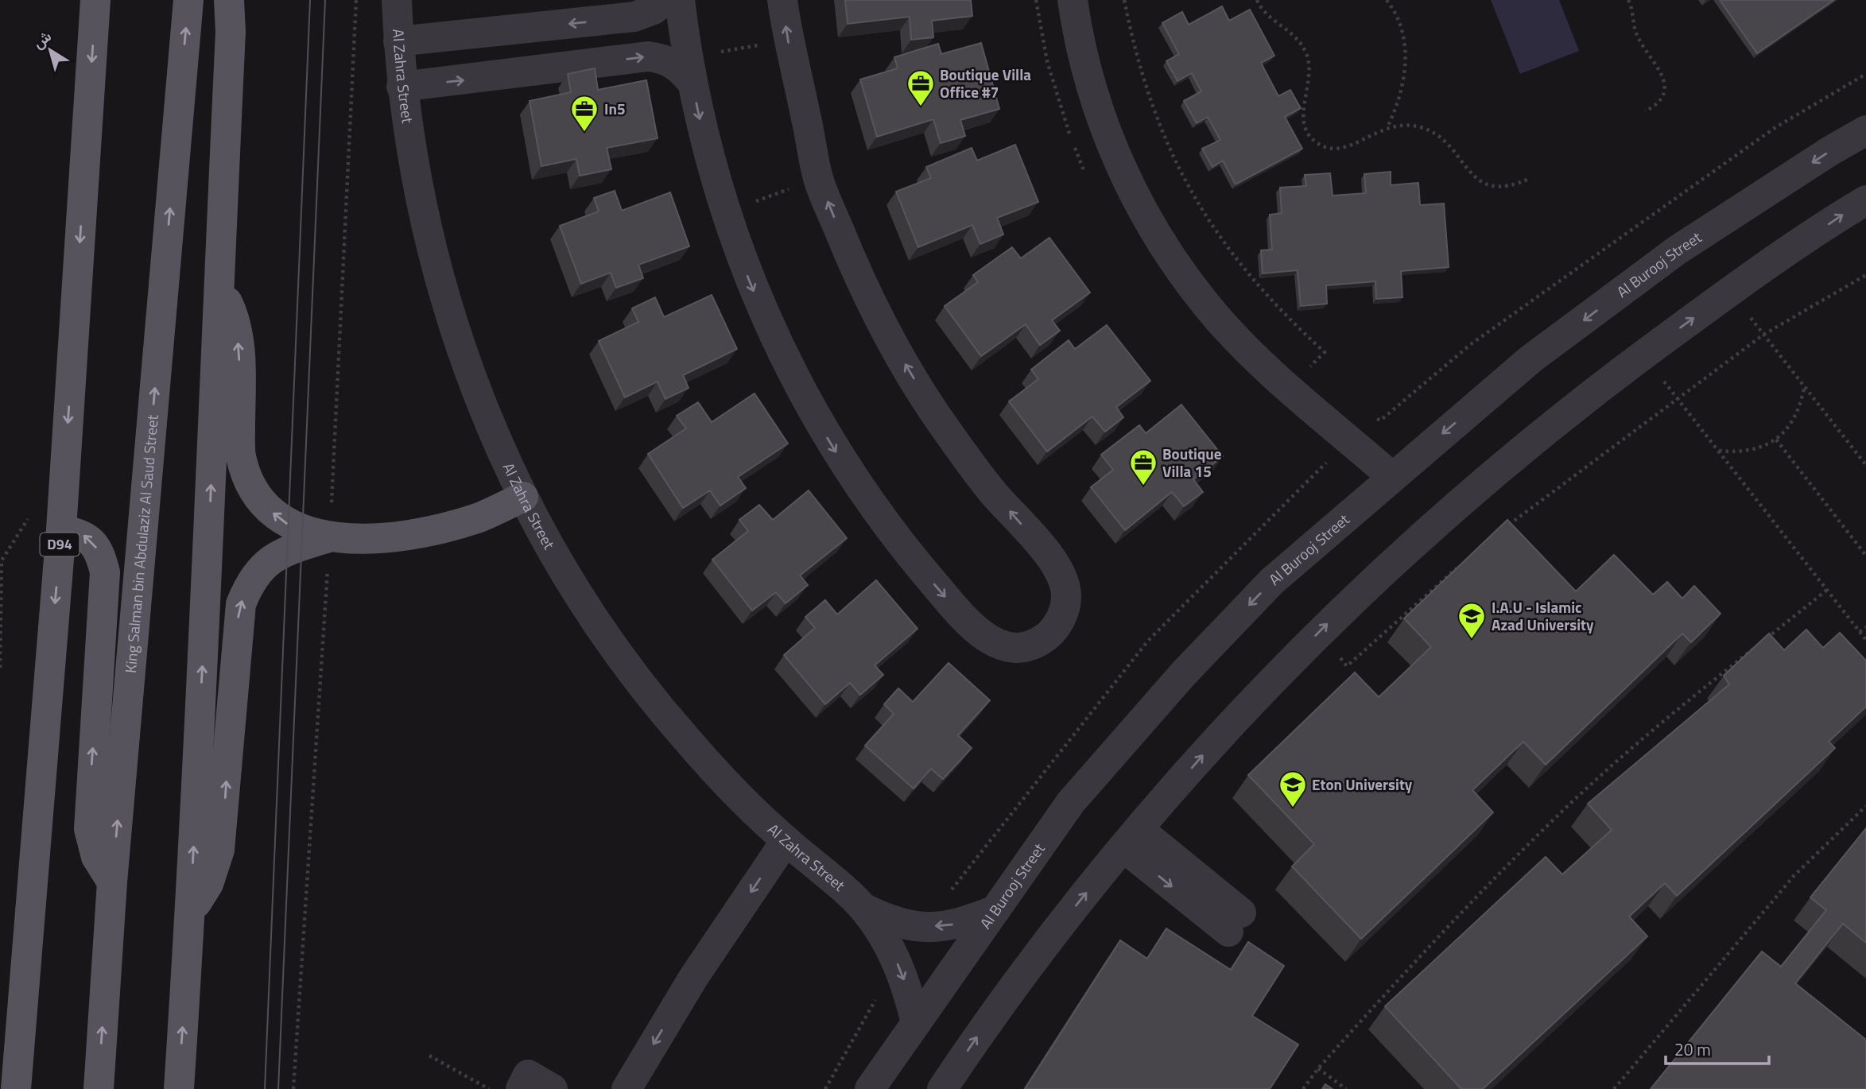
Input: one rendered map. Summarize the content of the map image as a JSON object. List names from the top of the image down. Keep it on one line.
{"streets":{"main road":["D94","King Salman bin Abdulaziz Al Saud Street"],"street":["Al Zahra Street","Al Burooj Street"]},"crossings":[["Al Zahra Street","Al Burooj Street"]],"places":{"office":["Boutique Villa Office #7","In5","Boutique Villa 15"],"school or university":["I.A.U - Islamic Azad University","Eton University"]},"scale_bar":"20 m","north":"top left"}
